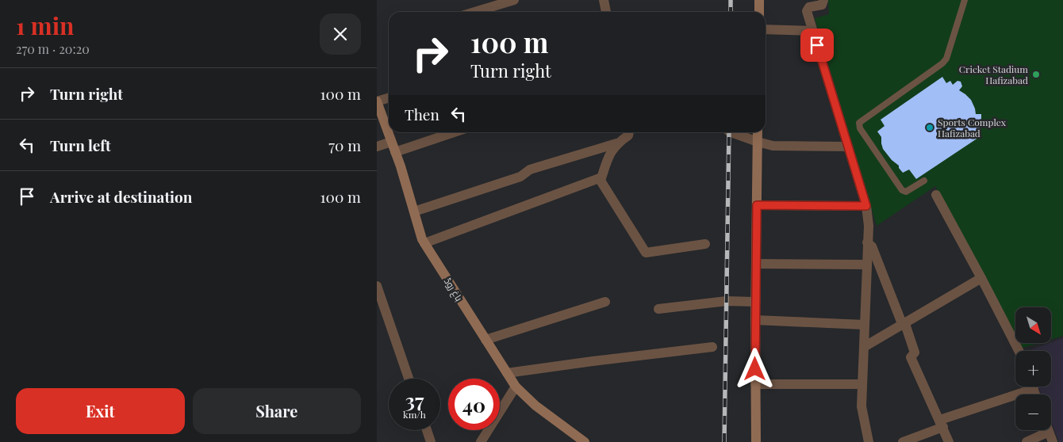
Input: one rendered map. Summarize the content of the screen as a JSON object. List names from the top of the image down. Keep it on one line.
{"streets":{"street":["باغ روڈ"]},"places":["Cricket Stadium Hafizabad","Sports Complex Hafizabad"],"north":"bottom right","page":{"heading":["1 min","270 m · 20:20"],"turn":["100 m","Turn right"],"list":[{"name":"Turn right","value":"100 m"},{"name":"Turn left","value":"70 m"},{"name":"Arrive at destination","value":"100 m"}],"then":"Then","map_buttons":["+","−"],"speed":"37 km/h","limit":"40","buttons":["Exit","Share"]}}
